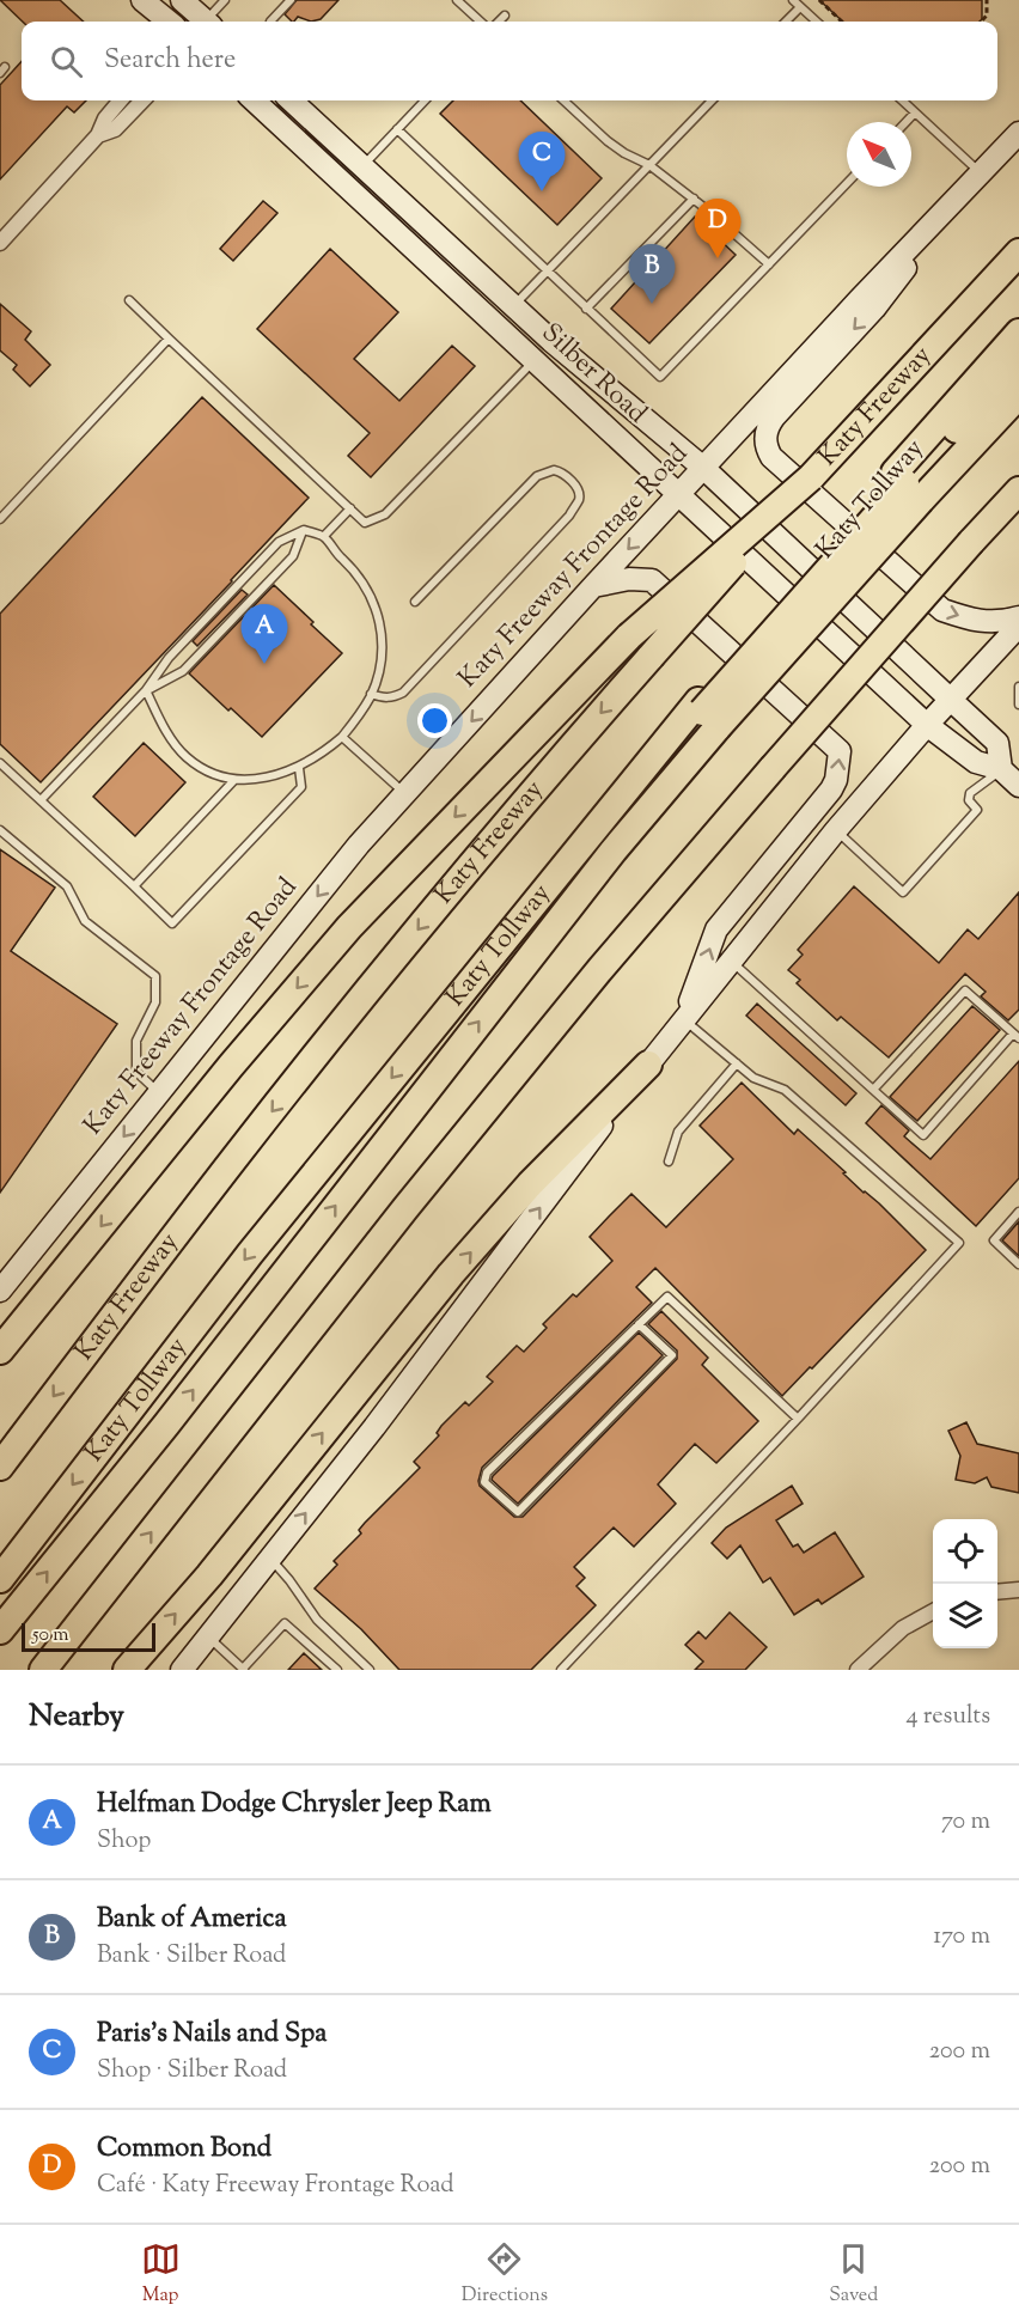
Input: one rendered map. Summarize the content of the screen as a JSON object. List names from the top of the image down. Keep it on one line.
{"streets":{"highway":["Katy Freeway","Katy Tollway"],"main road":["Silber Road","Katy Freeway Frontage Road"]},"crossings":[["Silber Road","Katy Freeway Frontage Road"]],"one_way":["Katy Freeway Frontage Road"],"scale_bar":"50 m","north":"top left","page":{"search":"Search here","pins":["C","D","B","A"],"scale":"50 m","heading":["Nearby","4 results"],"list":[{"mark":"A","name":"Helfman Dodge Chrysler Jeep Ram","note":"Shop","value":"70 m"},{"mark":"B","name":"Bank of America","note":"Bank · Silber Road","value":"170 m"},{"mark":"C","name":"Paris’s Nails and Spa","note":"Shop · Silber Road","value":"200 m"},{"mark":"D","name":"Common Bond","note":"Café · Katy Freeway Frontage Road","value":"200 m"}],"nav":["Map","Directions","Saved"]}}
